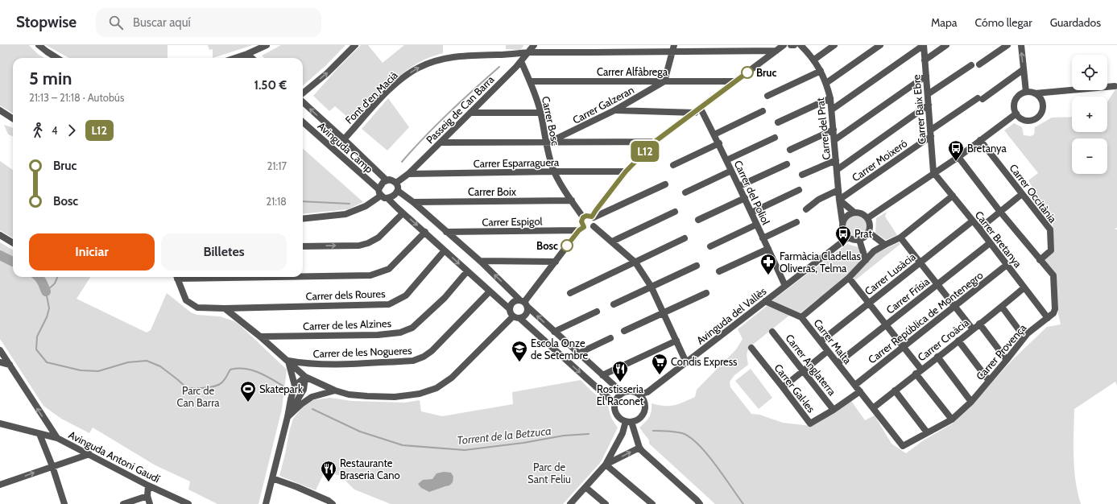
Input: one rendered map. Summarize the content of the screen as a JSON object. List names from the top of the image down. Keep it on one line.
{"streets":{"street":["Carrer Alfàbrega","Font d'en Macià","Carrer Galzeran","Passeig de Can Barra","Carrer Baix Ebre","Carrer Bosc","Carrer del Prat","Avinguda Camp","Carrer Moixeró","Carrer Esparraguera","Carrer Boix","Carrer del Poliol","Carrer Occitània","Carrer Espigol","Carrer Bretanya","Carrer Lusàcia","Carrer dels Roures","Carrer Frísia","Avinguda del Vallès","Carrer República de Montenegro","Carrer de les Alzines","Carrer Croàcia","Carrer Malta","Carrer de les Nogueres","Carrer Provença","Carrer Anglaterra","Carrer Gal·les","Avinguda Antoni Gaudí"]},"crossings":[["Carrer Alfàbrega","Carrer Galzeran"],["Carrer Alfàbrega","Carrer Bosc"],["Font d'en Macià","Passeig de Can Barra"],["Font d'en Macià","Avinguda Camp"],["Carrer Galzeran","Passeig de Can Barra"],["Carrer Galzeran","Carrer Bosc"],["Passeig de Can Barra","Carrer Bosc"],["Passeig de Can Barra","Avinguda Camp"],["Passeig de Can Barra","Carrer Esparraguera"],["Carrer Baix Ebre","Carrer Moixeró"],["Carrer Baix Ebre","Carrer Bretanya"],["Carrer Bosc","Carrer Esparraguera"],["Carrer Bosc","Carrer Boix"],["Carrer Bosc","Carrer Espigol"],["Carrer del Prat","Carrer Moixeró"],["Carrer del Prat","Avinguda del Vallès"],["Carrer del Poliol","Avinguda del Vallès"],["Carrer Occitània","Carrer Provença"],["Carrer Bretanya","Carrer Lusàcia"],["Carrer Bretanya","Carrer Frísia"],["Carrer Bretanya","Carrer República de Montenegro"],["Carrer Bretanya","Carrer Croàcia"],["Carrer Bretanya","Carrer Provença"],["Carrer Lusàcia","Carrer Malta"],["Carrer Frísia","Carrer Malta"],["Avinguda del Vallès","Carrer Malta"],["Carrer República de Montenegro","Carrer Malta"],["Carrer Croàcia","Carrer Malta"],["Carrer Malta","Carrer Provença"],["Carrer Malta","Carrer Gal·les"],["Carrer Anglaterra","Carrer Gal·les"]],"water":["Torrent de la Betzuca"],"parks":["Parc de Can Barra","Parc de Sant Feliu"],"places":{"other":["Bruc","Bosc"],"bus stop":["Bretanya","Prat"],"pharmacy":["Farmàcia Cladellas Oliveras, Telma"],"school or university":["Escola Onze de Setembre"],"supermarket":["Condis Express"],"restaurant":["Rostisseria El Raconet","Restaurante Braseria Cano"],"sports":["Skatepark"]},"lines":["bus line L12"],"page":{"header":"Stopwise","search":"Buscar aquí","nav":["Mapa","Cómo llegar","Guardados"],"on_map":"L12","map_buttons":["+","−"],"heading":["5 min","21:13 – 21:18 · Autobús","1.50 €"],"legs":["4","L12"],"list":[{"name":"Bruc","value":"21:17"},{"name":"Bosc","value":"21:18"}],"buttons":["Iniciar","Billetes"]}}
